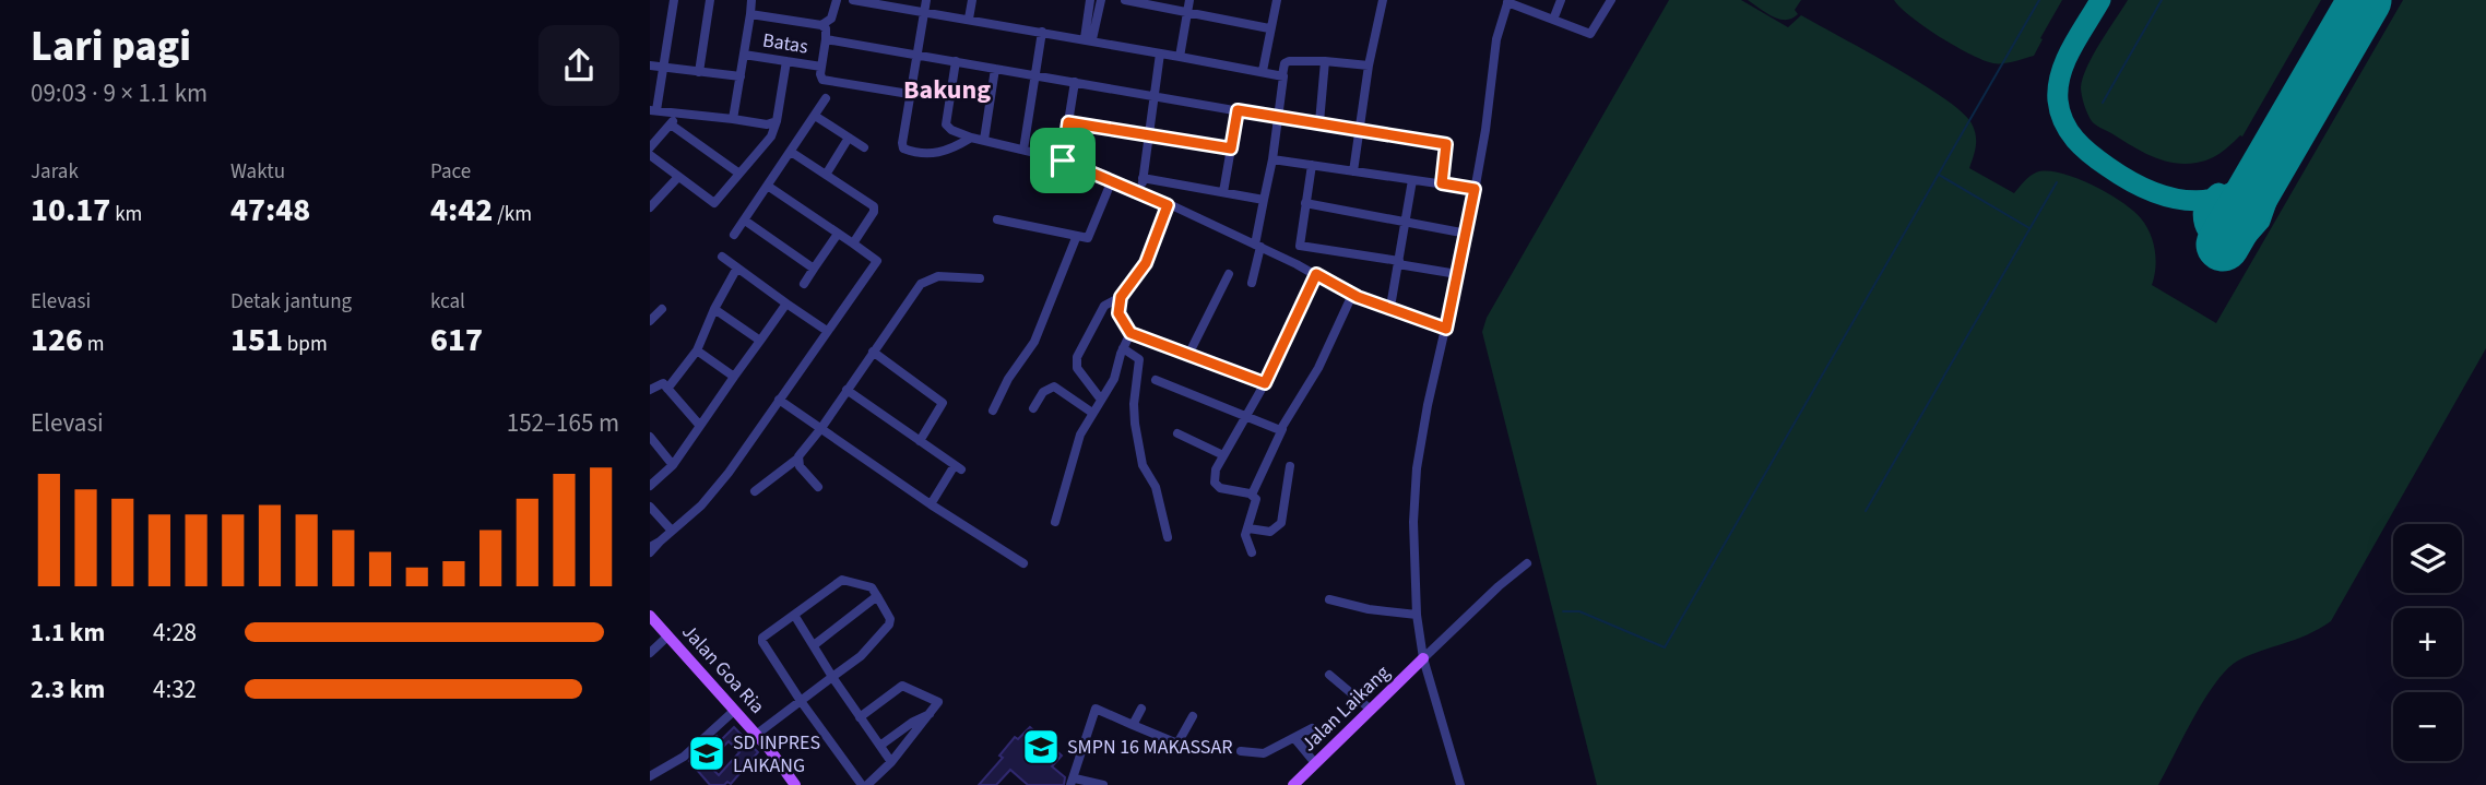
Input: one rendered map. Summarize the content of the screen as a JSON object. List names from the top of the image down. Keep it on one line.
{"streets":{"main road":["Jalan Goa Ria","Jalan Laikang"],"street":["Batas"]},"districts":["Bakung"],"places":{"school or university":["SMPN 16 MAKASSAR","SD INPRES LAIKANG"]},"page":{"heading":["Lari pagi","09:03 · 9 × 1.1 km"],"stats":[["Jarak","10.17 km"],["Waktu","47:48"],["Pace","4:42 /km"],["Elevasi","126 m"],["Detak jantung","151 bpm"],["kcal","617"]],"chart":["Elevasi","152–165 m"],"map_buttons":["+","−"],"list":[{"name":"1.1 km","note":"4:28"},{"name":"2.3 km","note":"4:32"}]}}
